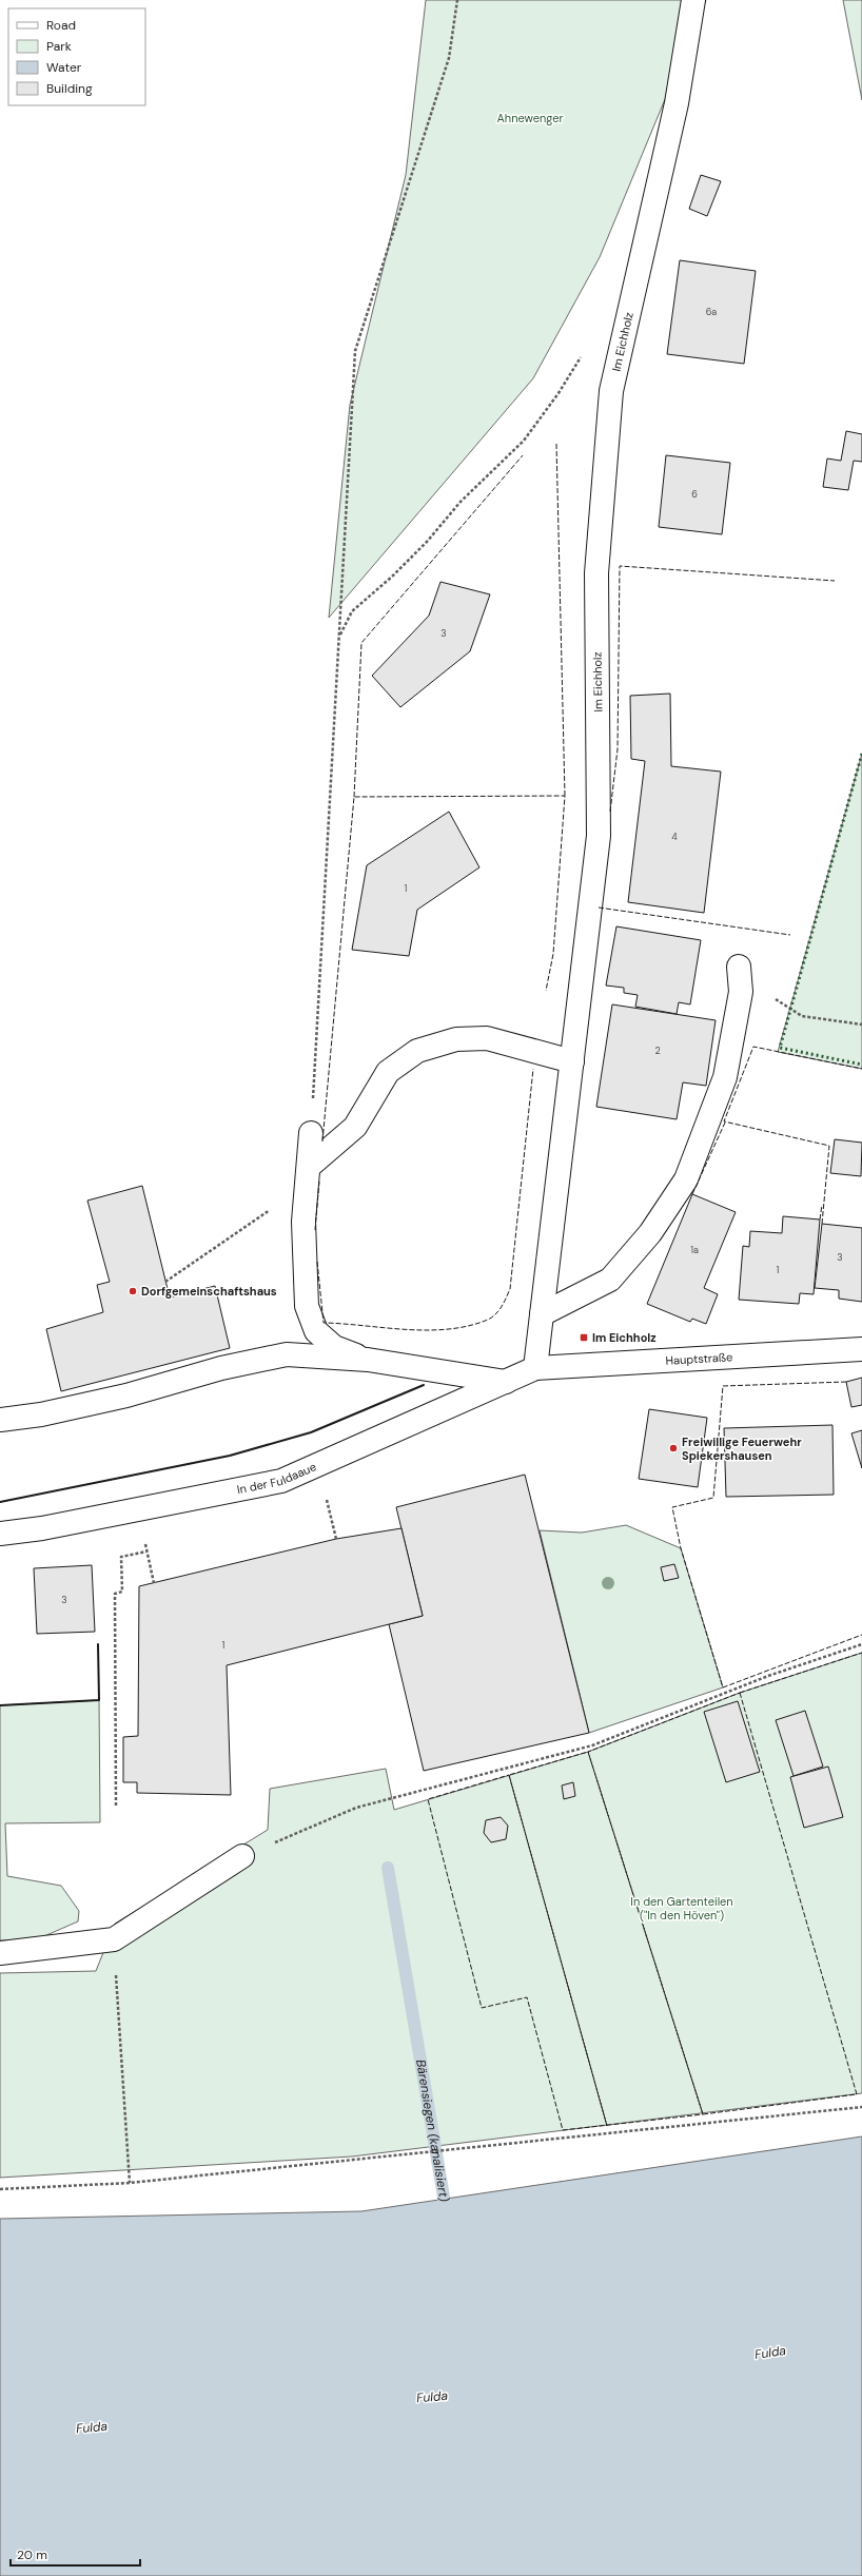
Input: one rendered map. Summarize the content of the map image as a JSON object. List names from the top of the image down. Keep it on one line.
{"streets":{"street":["Im Eichholz","Hauptstraße","In der Fuldaaue"]},"crossings":[["Im Eichholz","Hauptstraße"],["Im Eichholz","In der Fuldaaue"],["Hauptstraße","In der Fuldaaue"]],"water":["Bärensiegen (kanalisiert)","Fulda"],"parks":["Ahnewenger","In den Gartenteilen (\"In den Höven\")"],"places":{"other":["Dorfgemeinschaftshaus","Freiwillige Feuerwehr Spiekershausen"],"transit":["Im Eichholz"]},"house_numbers":["6a","6","3","4","1","2","1a","3","1","3","1"],"legend":["Road","Park","Water","Building"],"scale_bar":"20 m"}
